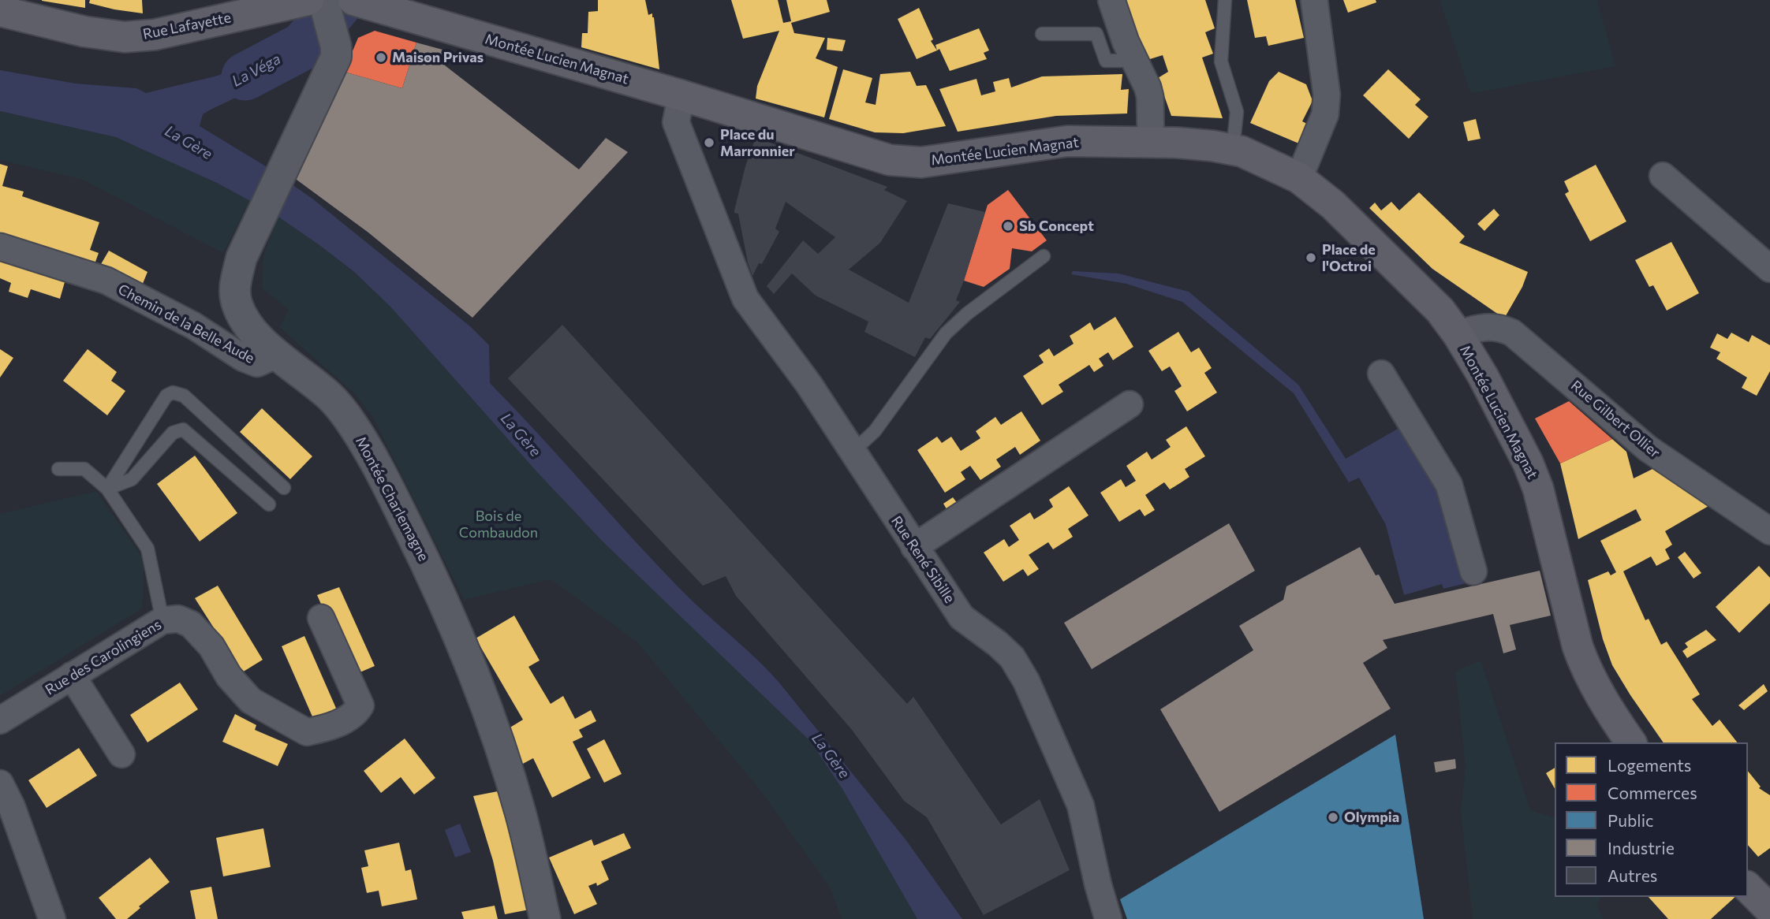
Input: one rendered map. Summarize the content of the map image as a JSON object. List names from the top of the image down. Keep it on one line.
{"streets":{"main road":["Rue Lafayette","Montée Lucien Magnat"],"street":["Chemin de la Belle Aude","Rue Gilbert Ollier","Montée Charlemagne","Rue René Sibille","Rue des Carolingiens"]},"crossings":[["Montée Lucien Magnat","Rue Gilbert Ollier"],["Montée Lucien Magnat","Rue René Sibille"],["Chemin de la Belle Aude","Montée Charlemagne"]],"water":["La Véga","La Gère"],"parks":["Bois de Combaudon"],"places":["Maison Privas","Place du Marronnier","Sb Concept","Place de l'Octroi","Olympia"],"legend":["Logements","Commerces","Public","Industrie","Autres"]}
